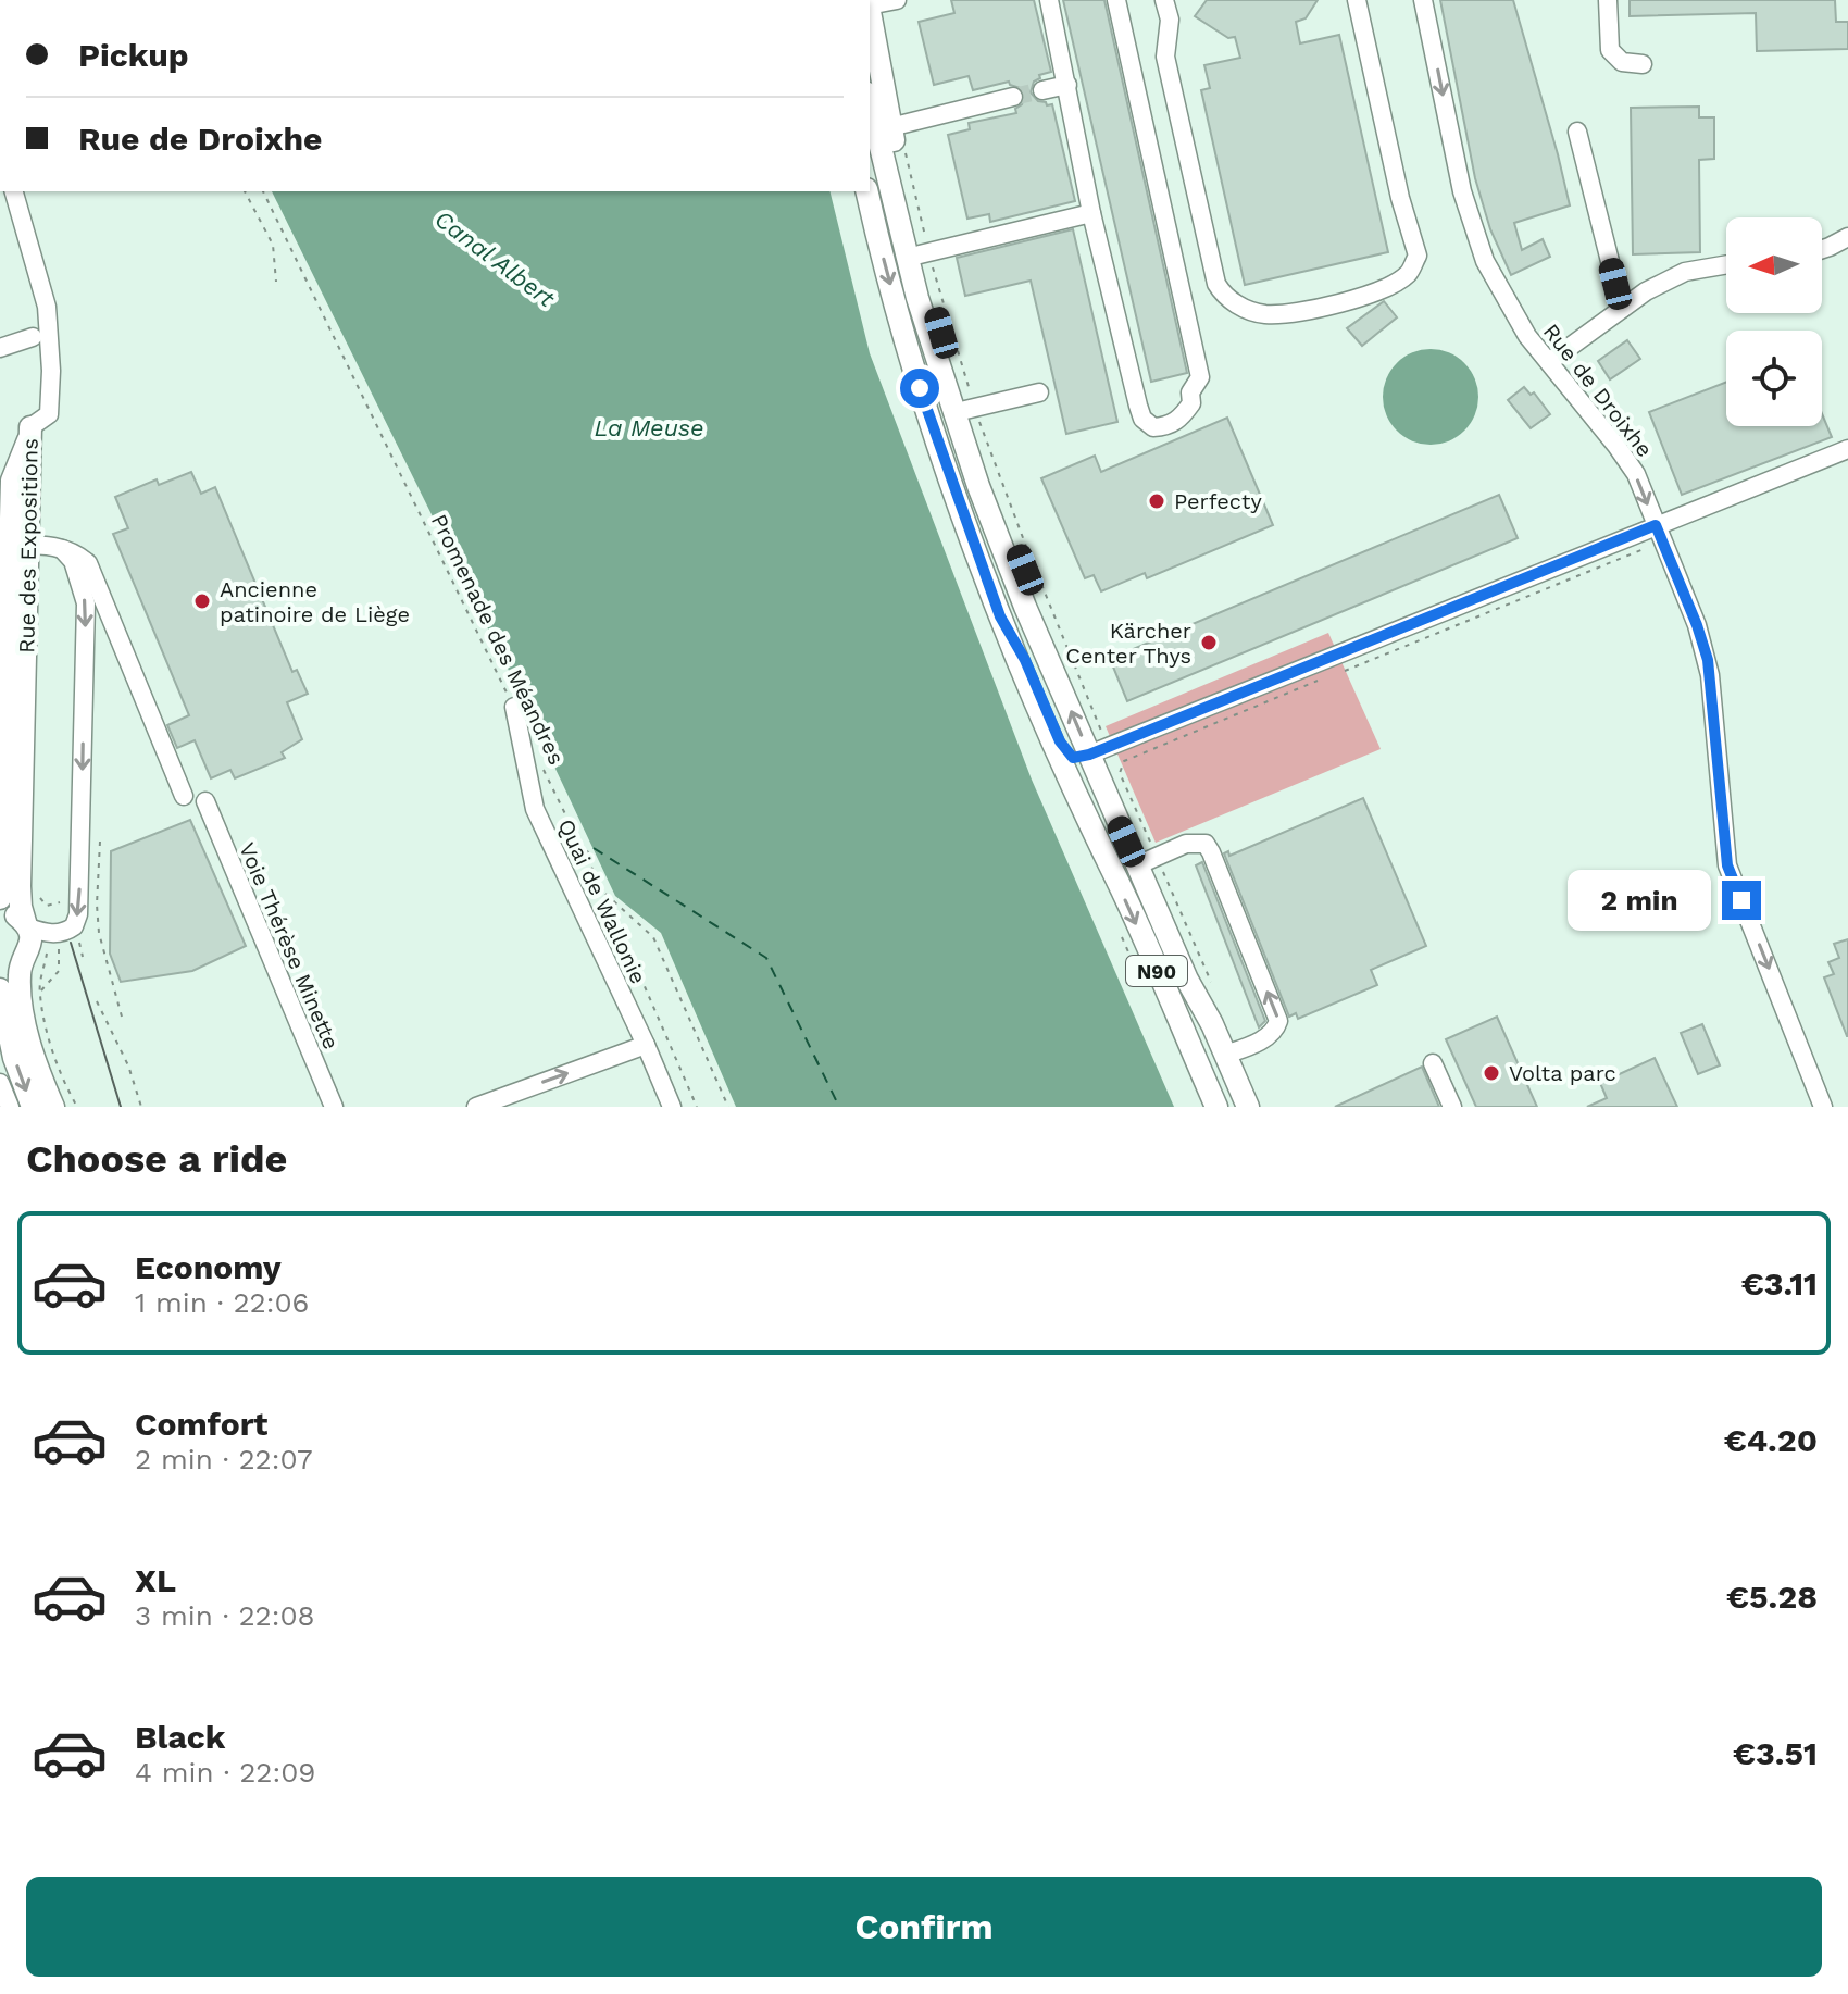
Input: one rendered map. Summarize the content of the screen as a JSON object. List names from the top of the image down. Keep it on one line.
{"streets":{"main road":["Rue des Expositions","N90"],"street":["Rue de Droixhe","Quai de Wallonie","Voie Thérèse Minette"],"path":["Promenade des Méandres"]},"crossings":[["Promenade des Méandres","Quai de Wallonie"]],"one_way":["Rue de Droixhe"],"water":["Canal Albert","La Meuse"],"places":["Perfecty","Ancienne patinoire de Liège","Kärcher Center Thys","Volta parc"],"north":"left","page":{"banner":["Pickup","Rue de Droixhe"],"bubble":"2 min","heading":"Choose a ride","list":[{"name":"Economy","note":"1 min · 22:06","value":"€3.11"},{"name":"Comfort","note":"2 min · 22:07","value":"€4.20"},{"name":"XL","note":"3 min · 22:08","value":"€5.28"},{"name":"Black","note":"4 min · 22:09","value":"€3.51"}],"buttons":"Confirm"}}
